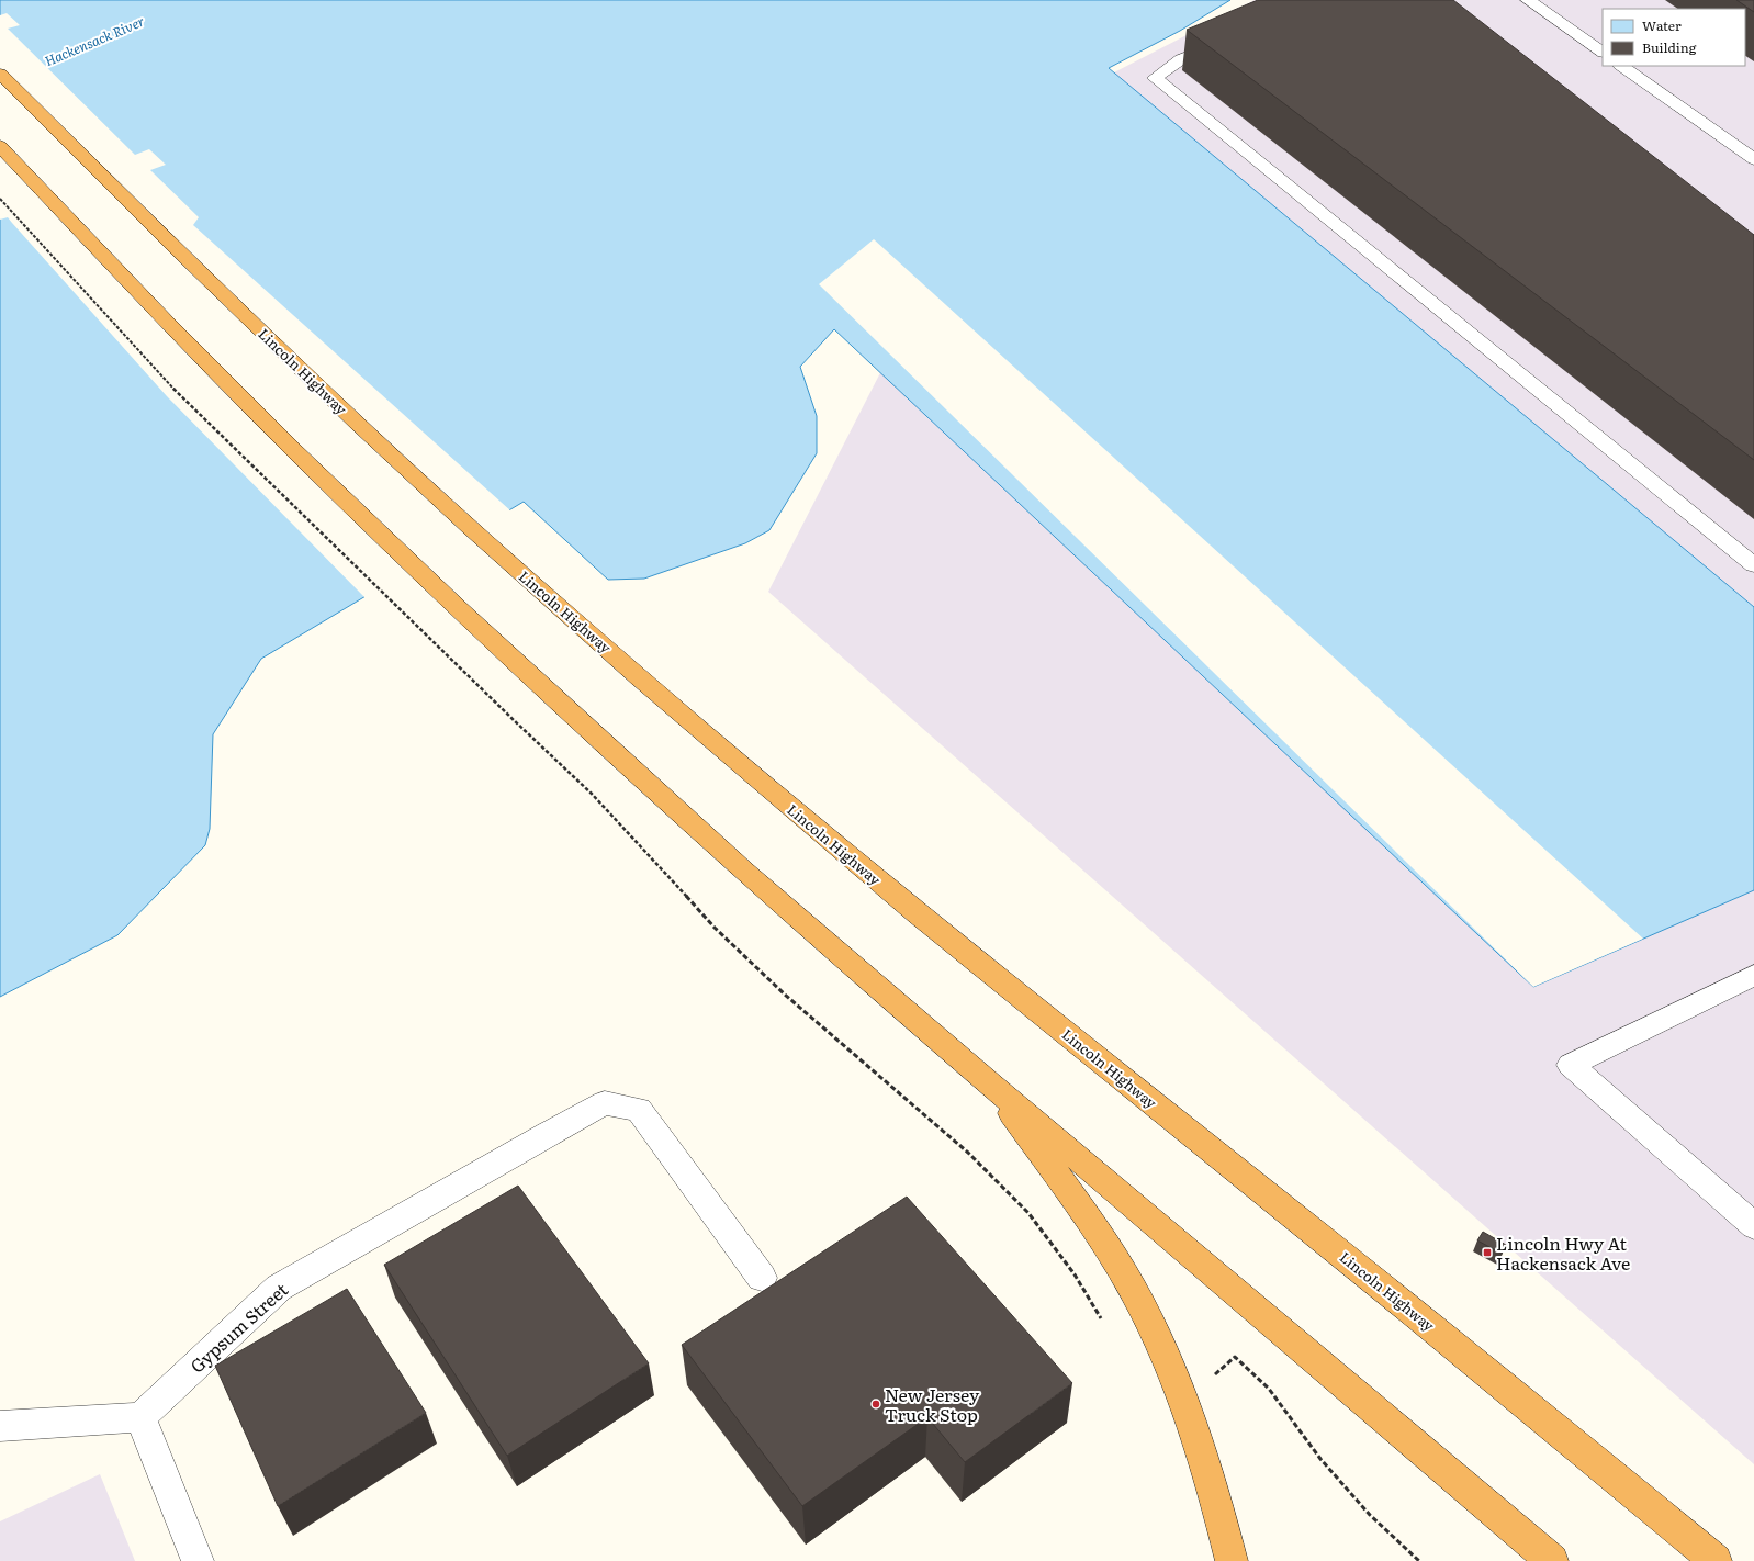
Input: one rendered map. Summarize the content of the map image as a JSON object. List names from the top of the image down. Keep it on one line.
{"streets":{"highway":["Lincoln Highway"],"lane":["Gypsum Street"]},"water":["Hackensack River"],"places":{"transit":["Lincoln Hwy At Hackensack Ave"],"other":["New Jersey Truck Stop"]},"legend":["Water","Building"]}
